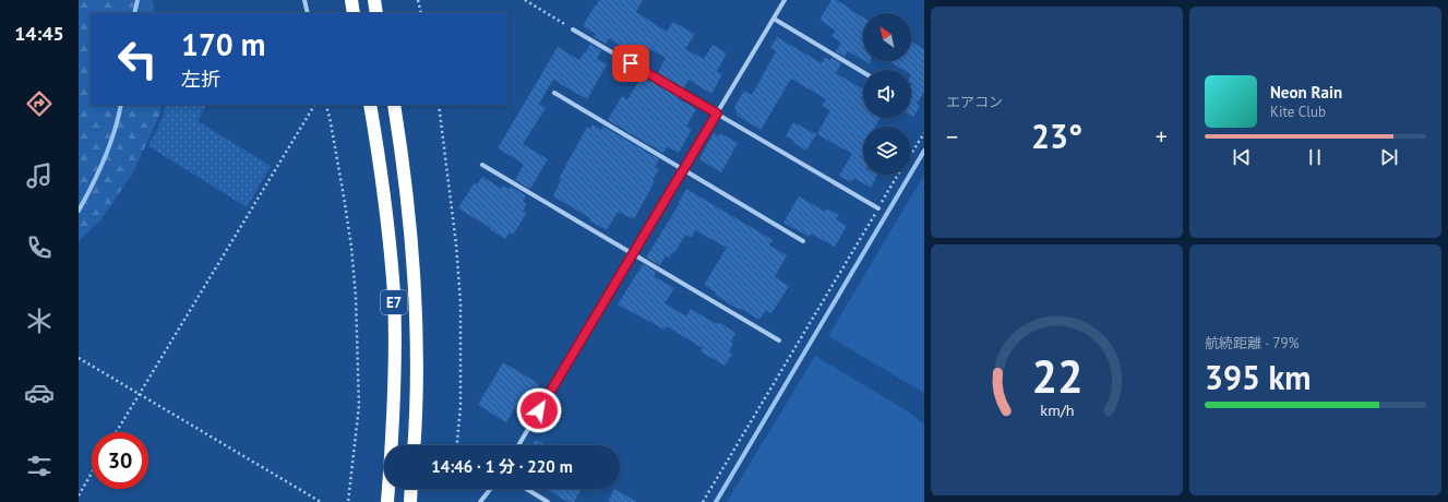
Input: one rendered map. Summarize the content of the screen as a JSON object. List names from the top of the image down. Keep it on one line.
{"streets":{"highway":["E7"]},"north":"top left","page":{"tabs":"14:45","tile":["エアコン",["航続距離 · 79%","395 km"]],"turn":["170 m","左折"],"song":["Neon Rain","Kite Club"],"heat":["−","23°","+"],"limit":"30","trip":"14:46 · 1 分 · 220 m","gauge":["22","km/h"]}}
